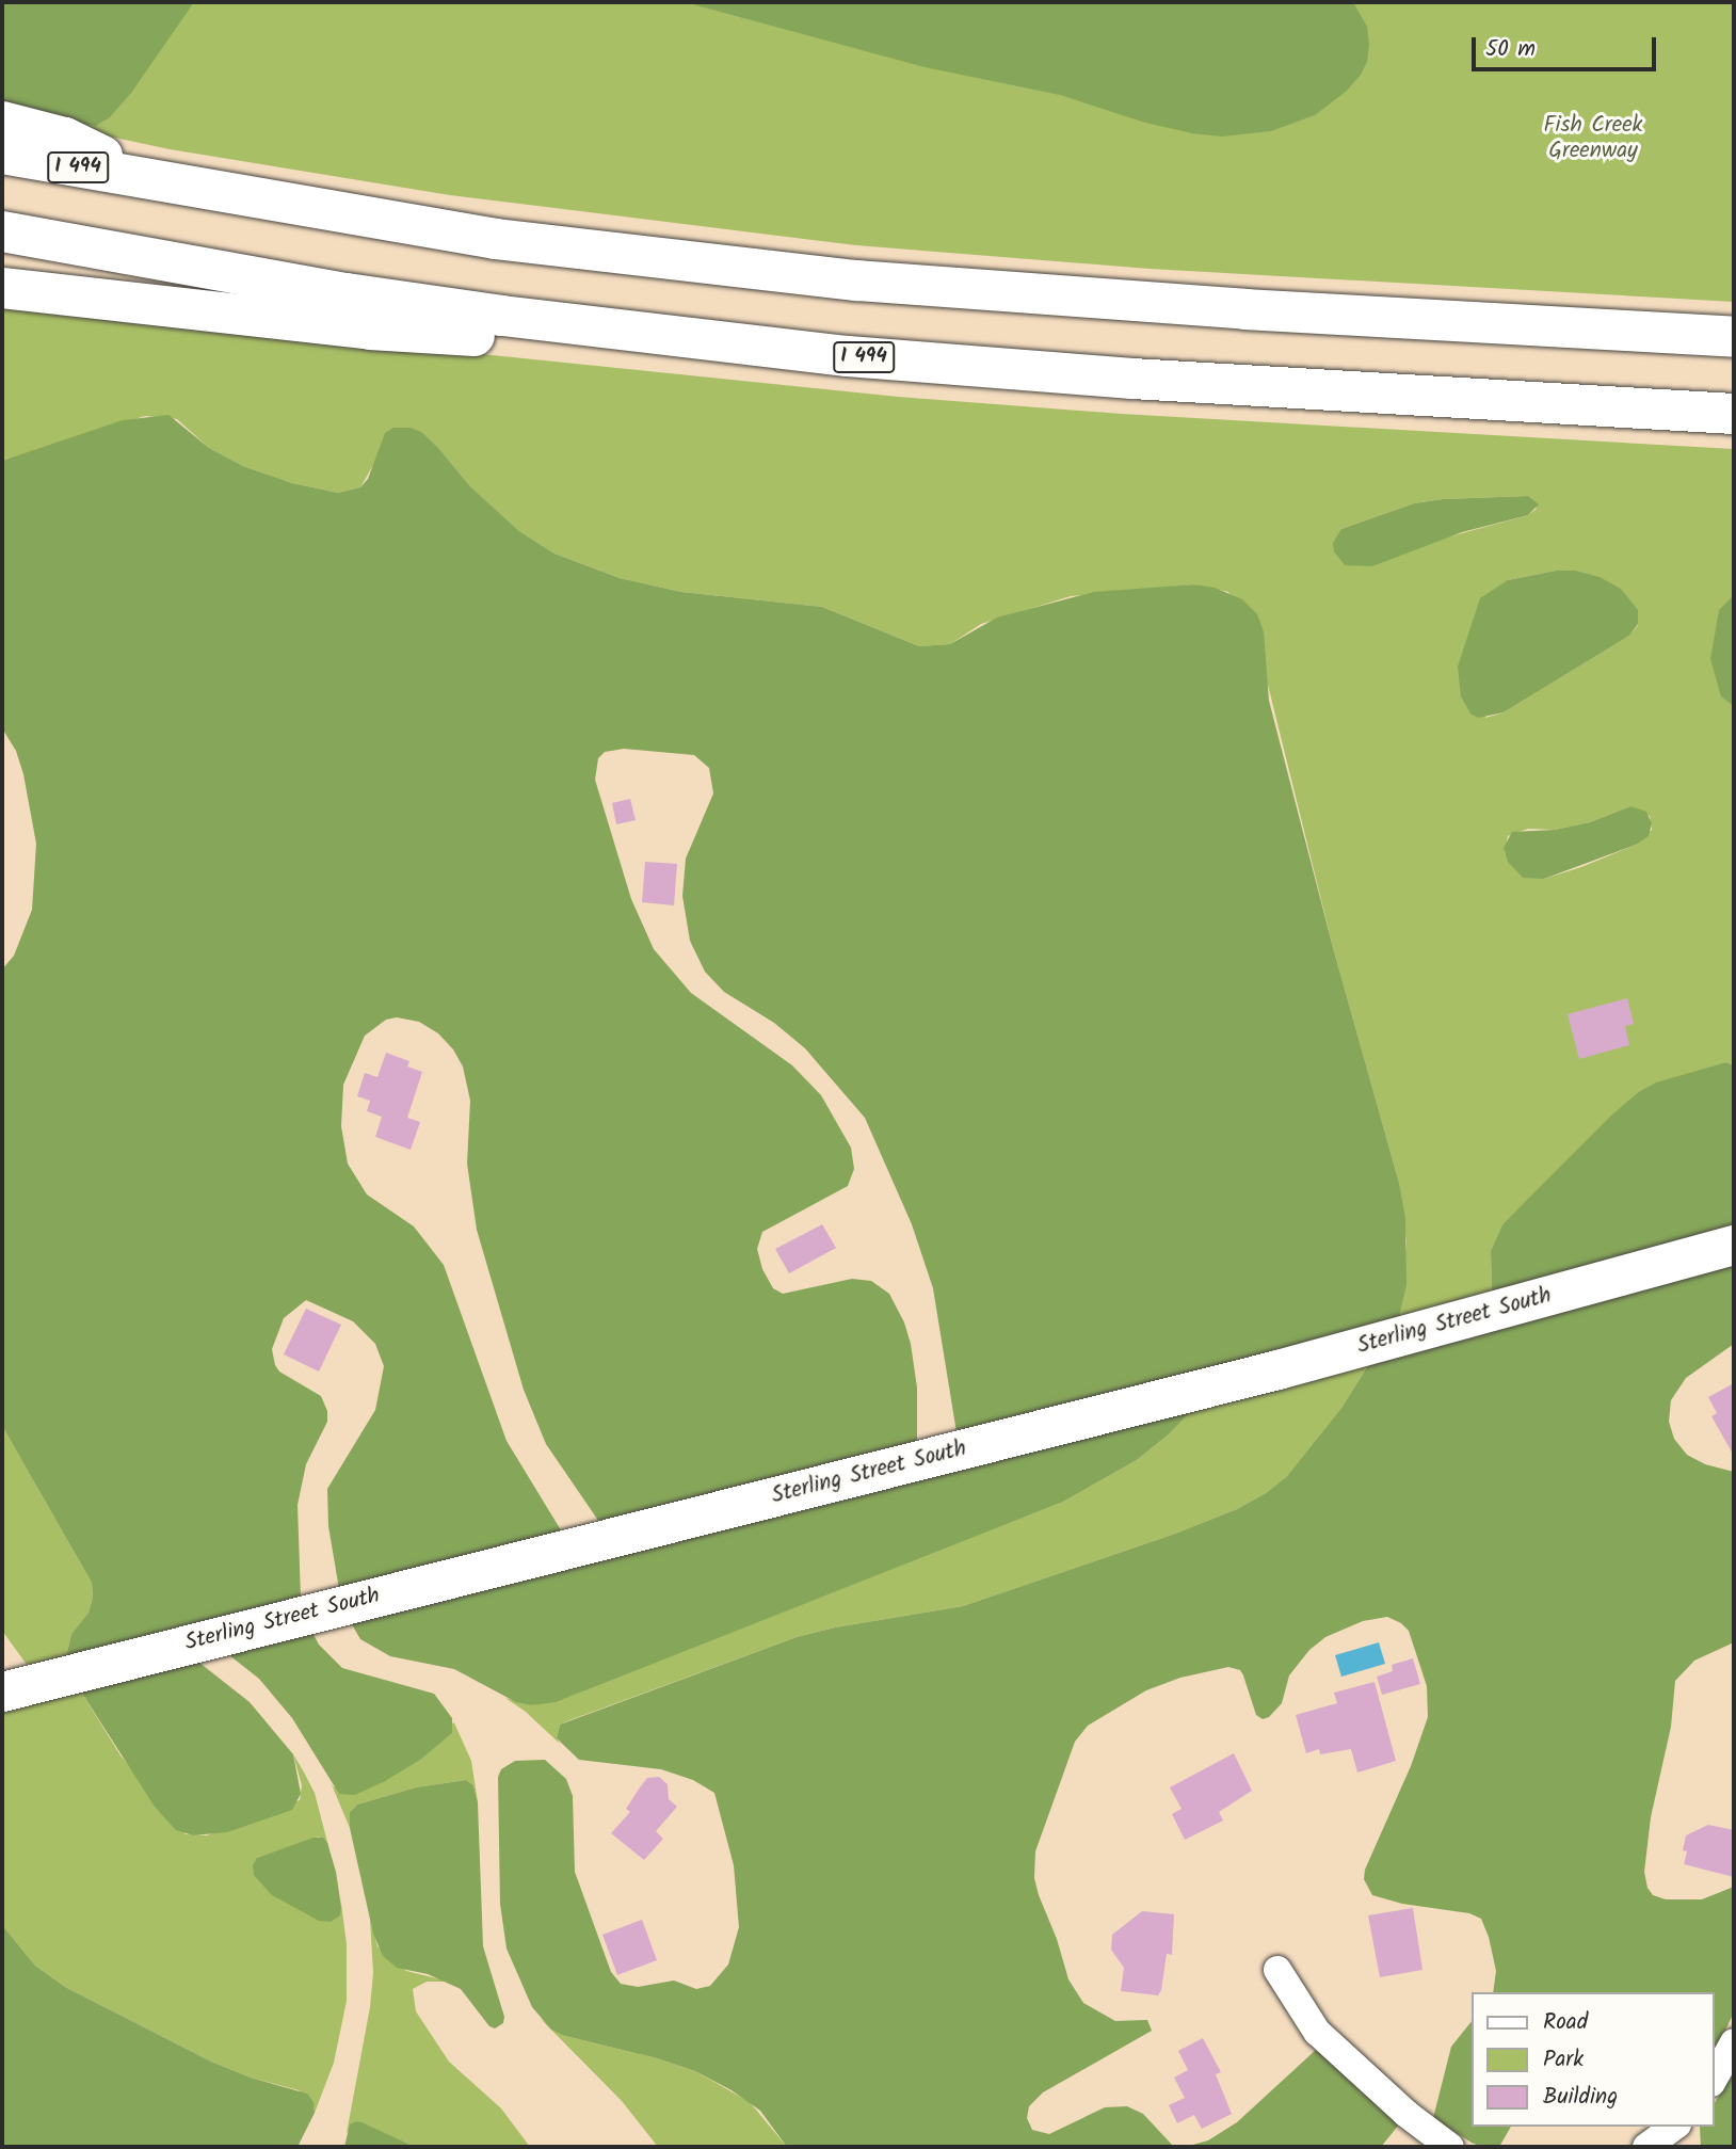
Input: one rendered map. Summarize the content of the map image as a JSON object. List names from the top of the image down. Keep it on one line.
{"streets":{"highway":["I 494"],"street":["Sterling Street South"]},"parks":["Fish Creek Greenway"],"legend":["Road","Park","Building"],"scale_bar":"50 m"}
